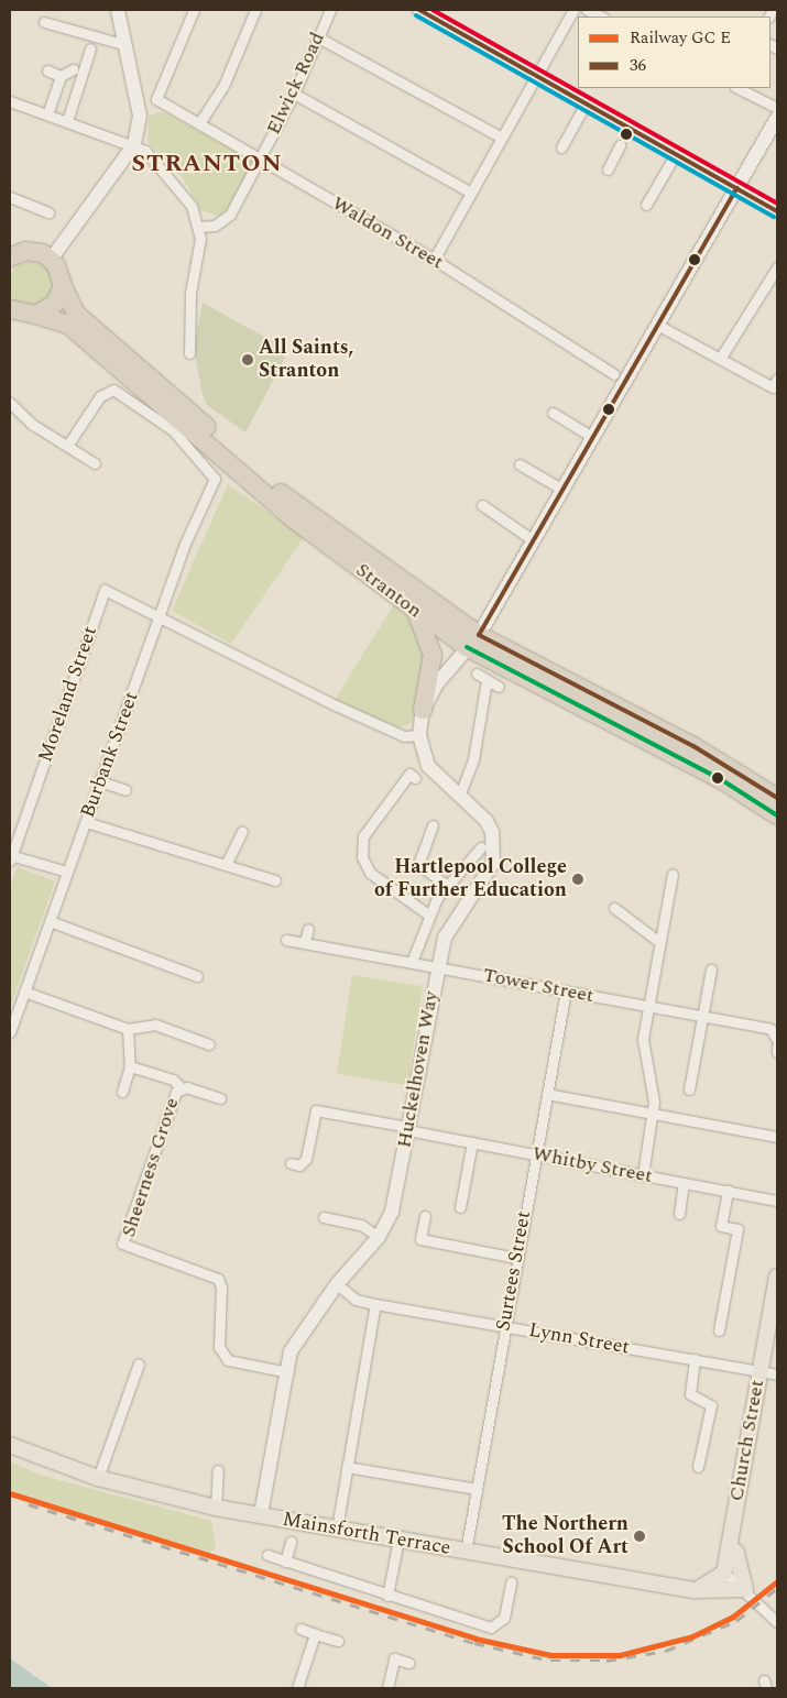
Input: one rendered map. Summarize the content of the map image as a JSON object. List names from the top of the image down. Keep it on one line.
{"streets":{"highway":["Stranton"],"main road":["Church Street","Mainsforth Terrace"],"street":["Elwick Road","Waldon Street","Moreland Street","Burbank Street","Tower Street","Huckelhoven Way","Whitby Street","Sheerness Grove","Surtees Street","Lynn Street"]},"crossings":[["Elwick Road","Waldon Street"],["Stranton","Huckelhoven Way"],["Moreland Street","Burbank Street"],["Tower Street","Huckelhoven Way"],["Tower Street","Surtees Street"],["Huckelhoven Way","Whitby Street"],["Huckelhoven Way","Sheerness Grove"],["Huckelhoven Way","Lynn Street"],["Huckelhoven Way","Mainsforth Terrace"],["Whitby Street","Surtees Street"],["Surtees Street","Lynn Street"],["Surtees Street","Mainsforth Terrace"],["Lynn Street","Church Street"]],"districts":["STRANTON"],"places":["All Saints, Stranton","Hartlepool College of Further Education","The Northern School Of Art"],"lines":["transit line 36"],"legend":["Railway GC E","36"]}
